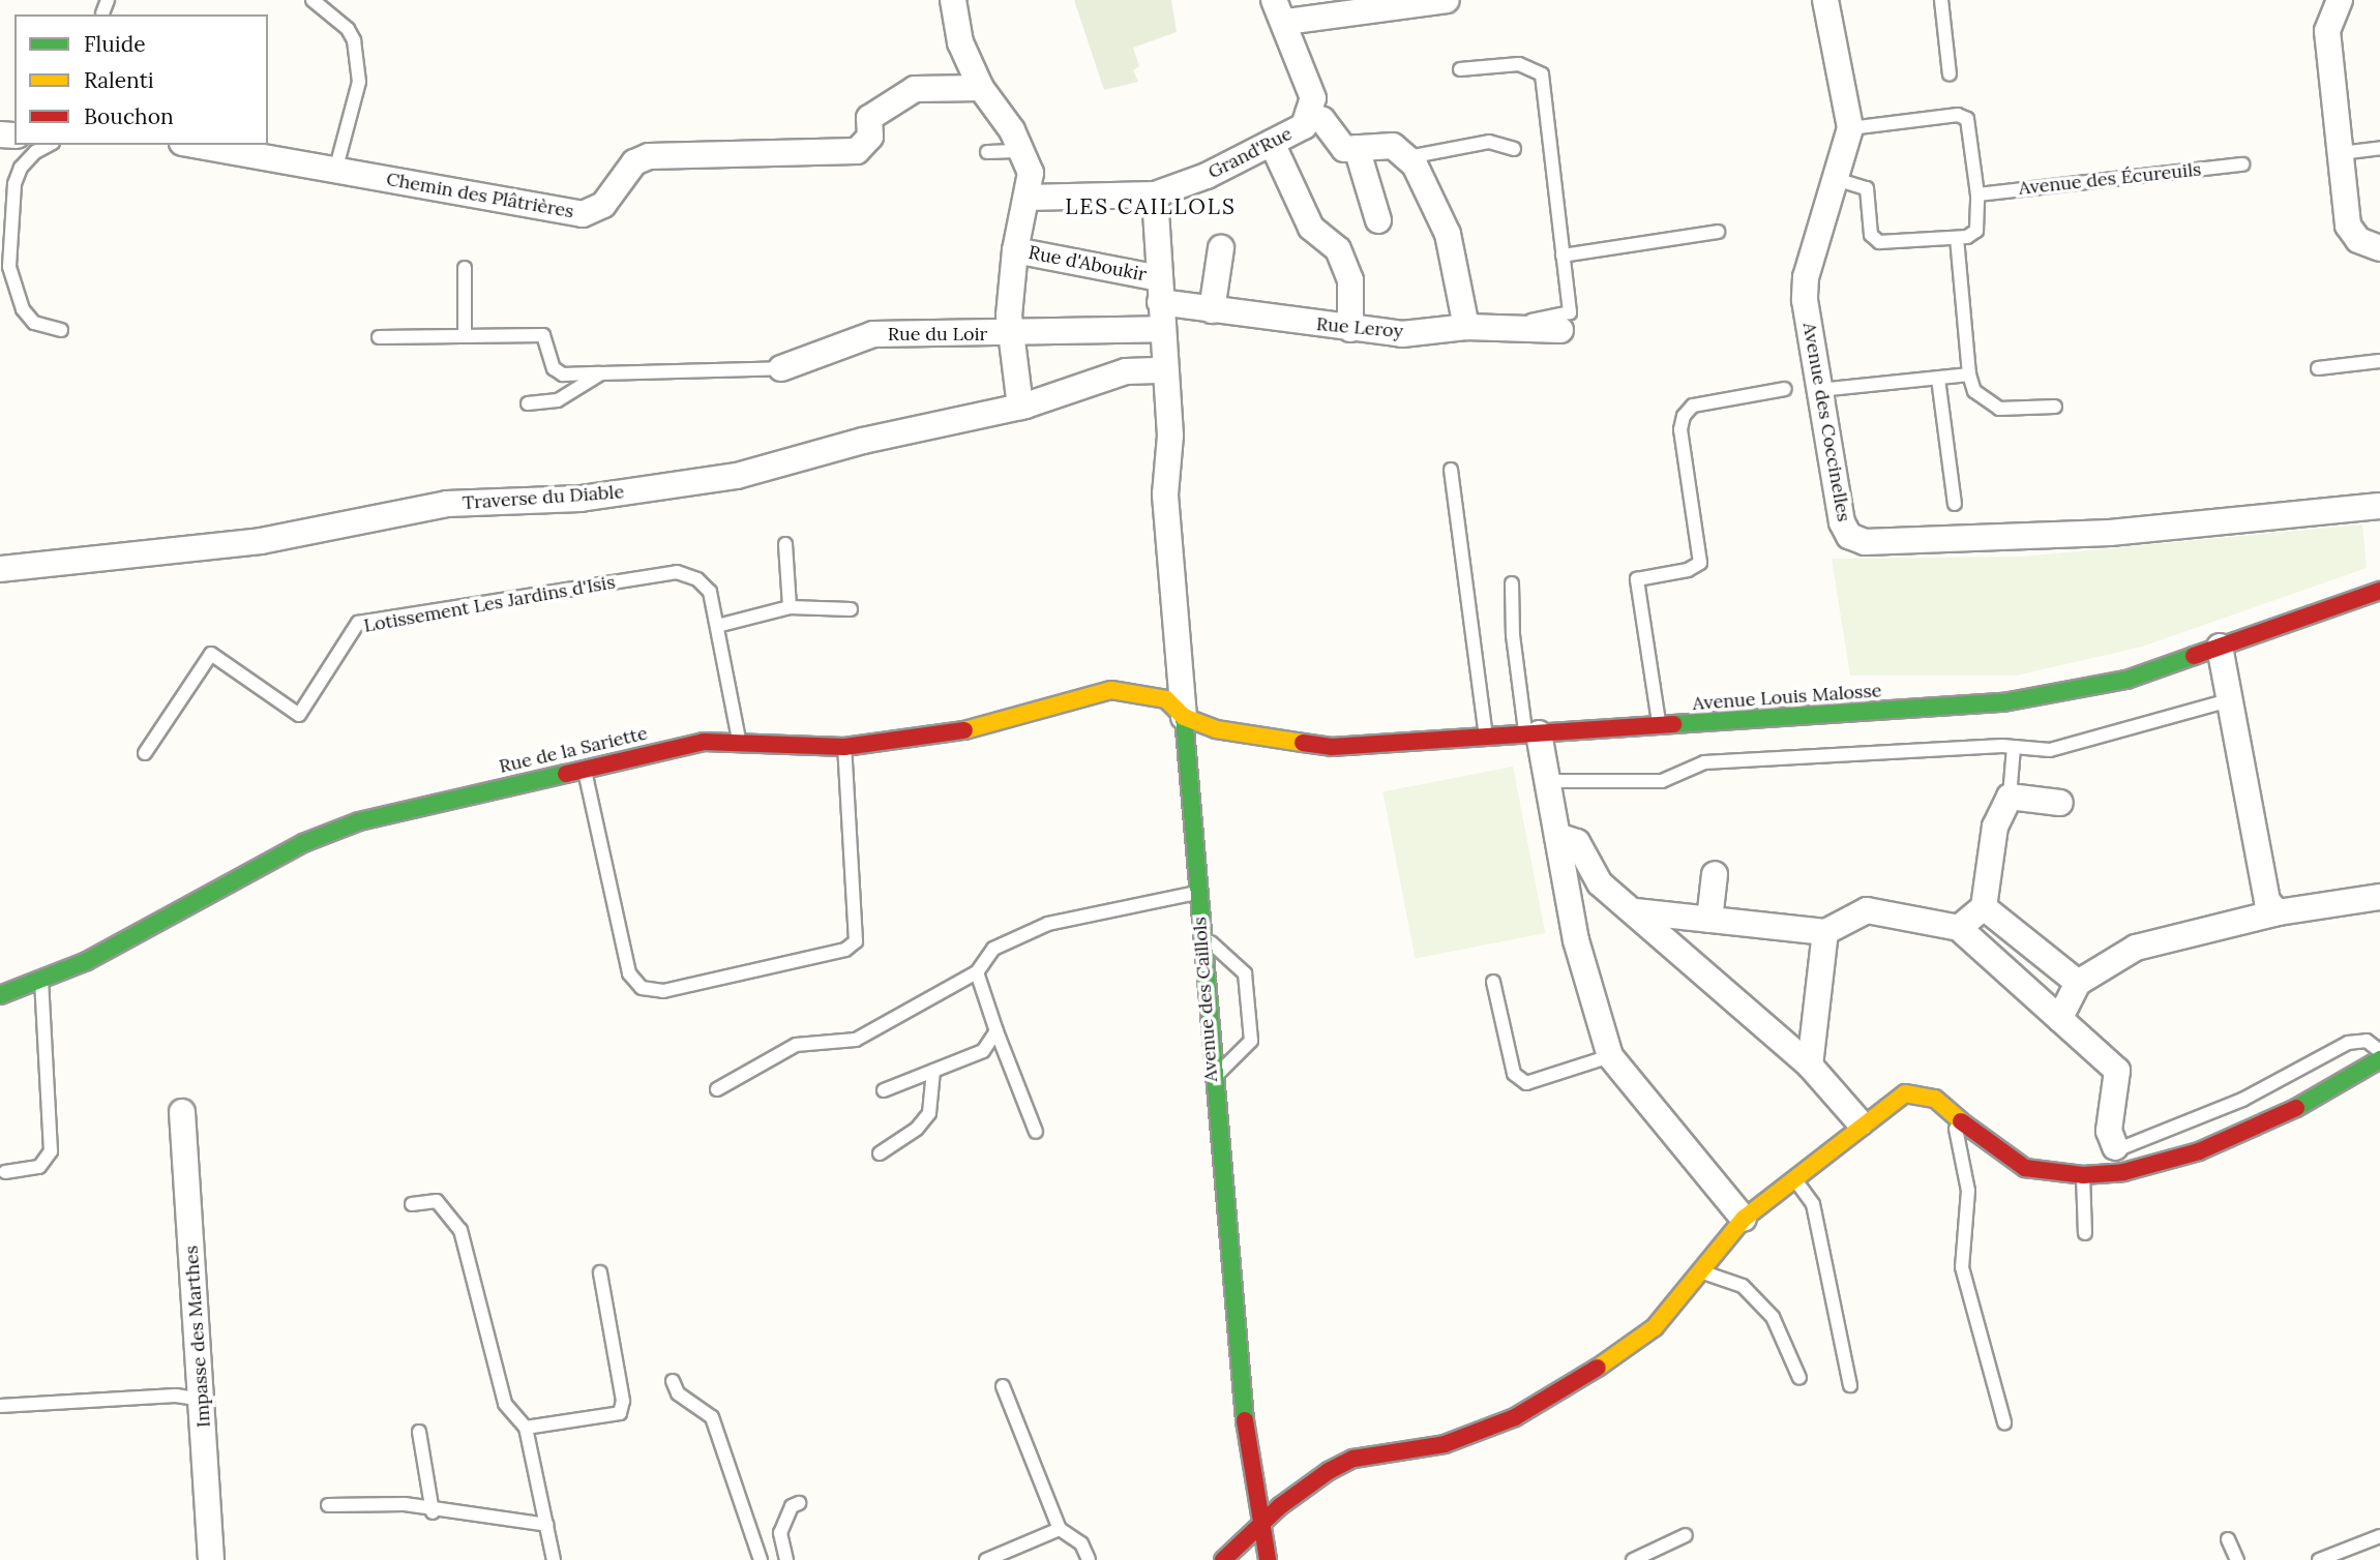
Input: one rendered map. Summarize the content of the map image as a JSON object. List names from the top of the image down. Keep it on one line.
{"streets":{"street":["Grand'Rue","Chemin des Plâtrières","Rue d'Aboukir","Rue Leroy","Rue du Loir","Avenue des Coccinelles","Traverse du Diable","Avenue Louis Malosse","Rue de la Sariette","Avenue des Caillols","Impasse des Marthes"],"lane":["Avenue des Écureuils","Lotissement Les Jardins d'Isis"]},"crossings":[["Rue d'Aboukir","Rue Leroy"],["Traverse du Diable","Avenue des Caillols"],["Lotissement Les Jardins d'Isis","Rue de la Sariette"],["Avenue Louis Malosse","Rue de la Sariette"],["Avenue Louis Malosse","Avenue des Caillols"],["Rue de la Sariette","Avenue des Caillols"]],"districts":["LES CAILLOLS"],"legend":["Fluide","Ralenti","Bouchon"]}
